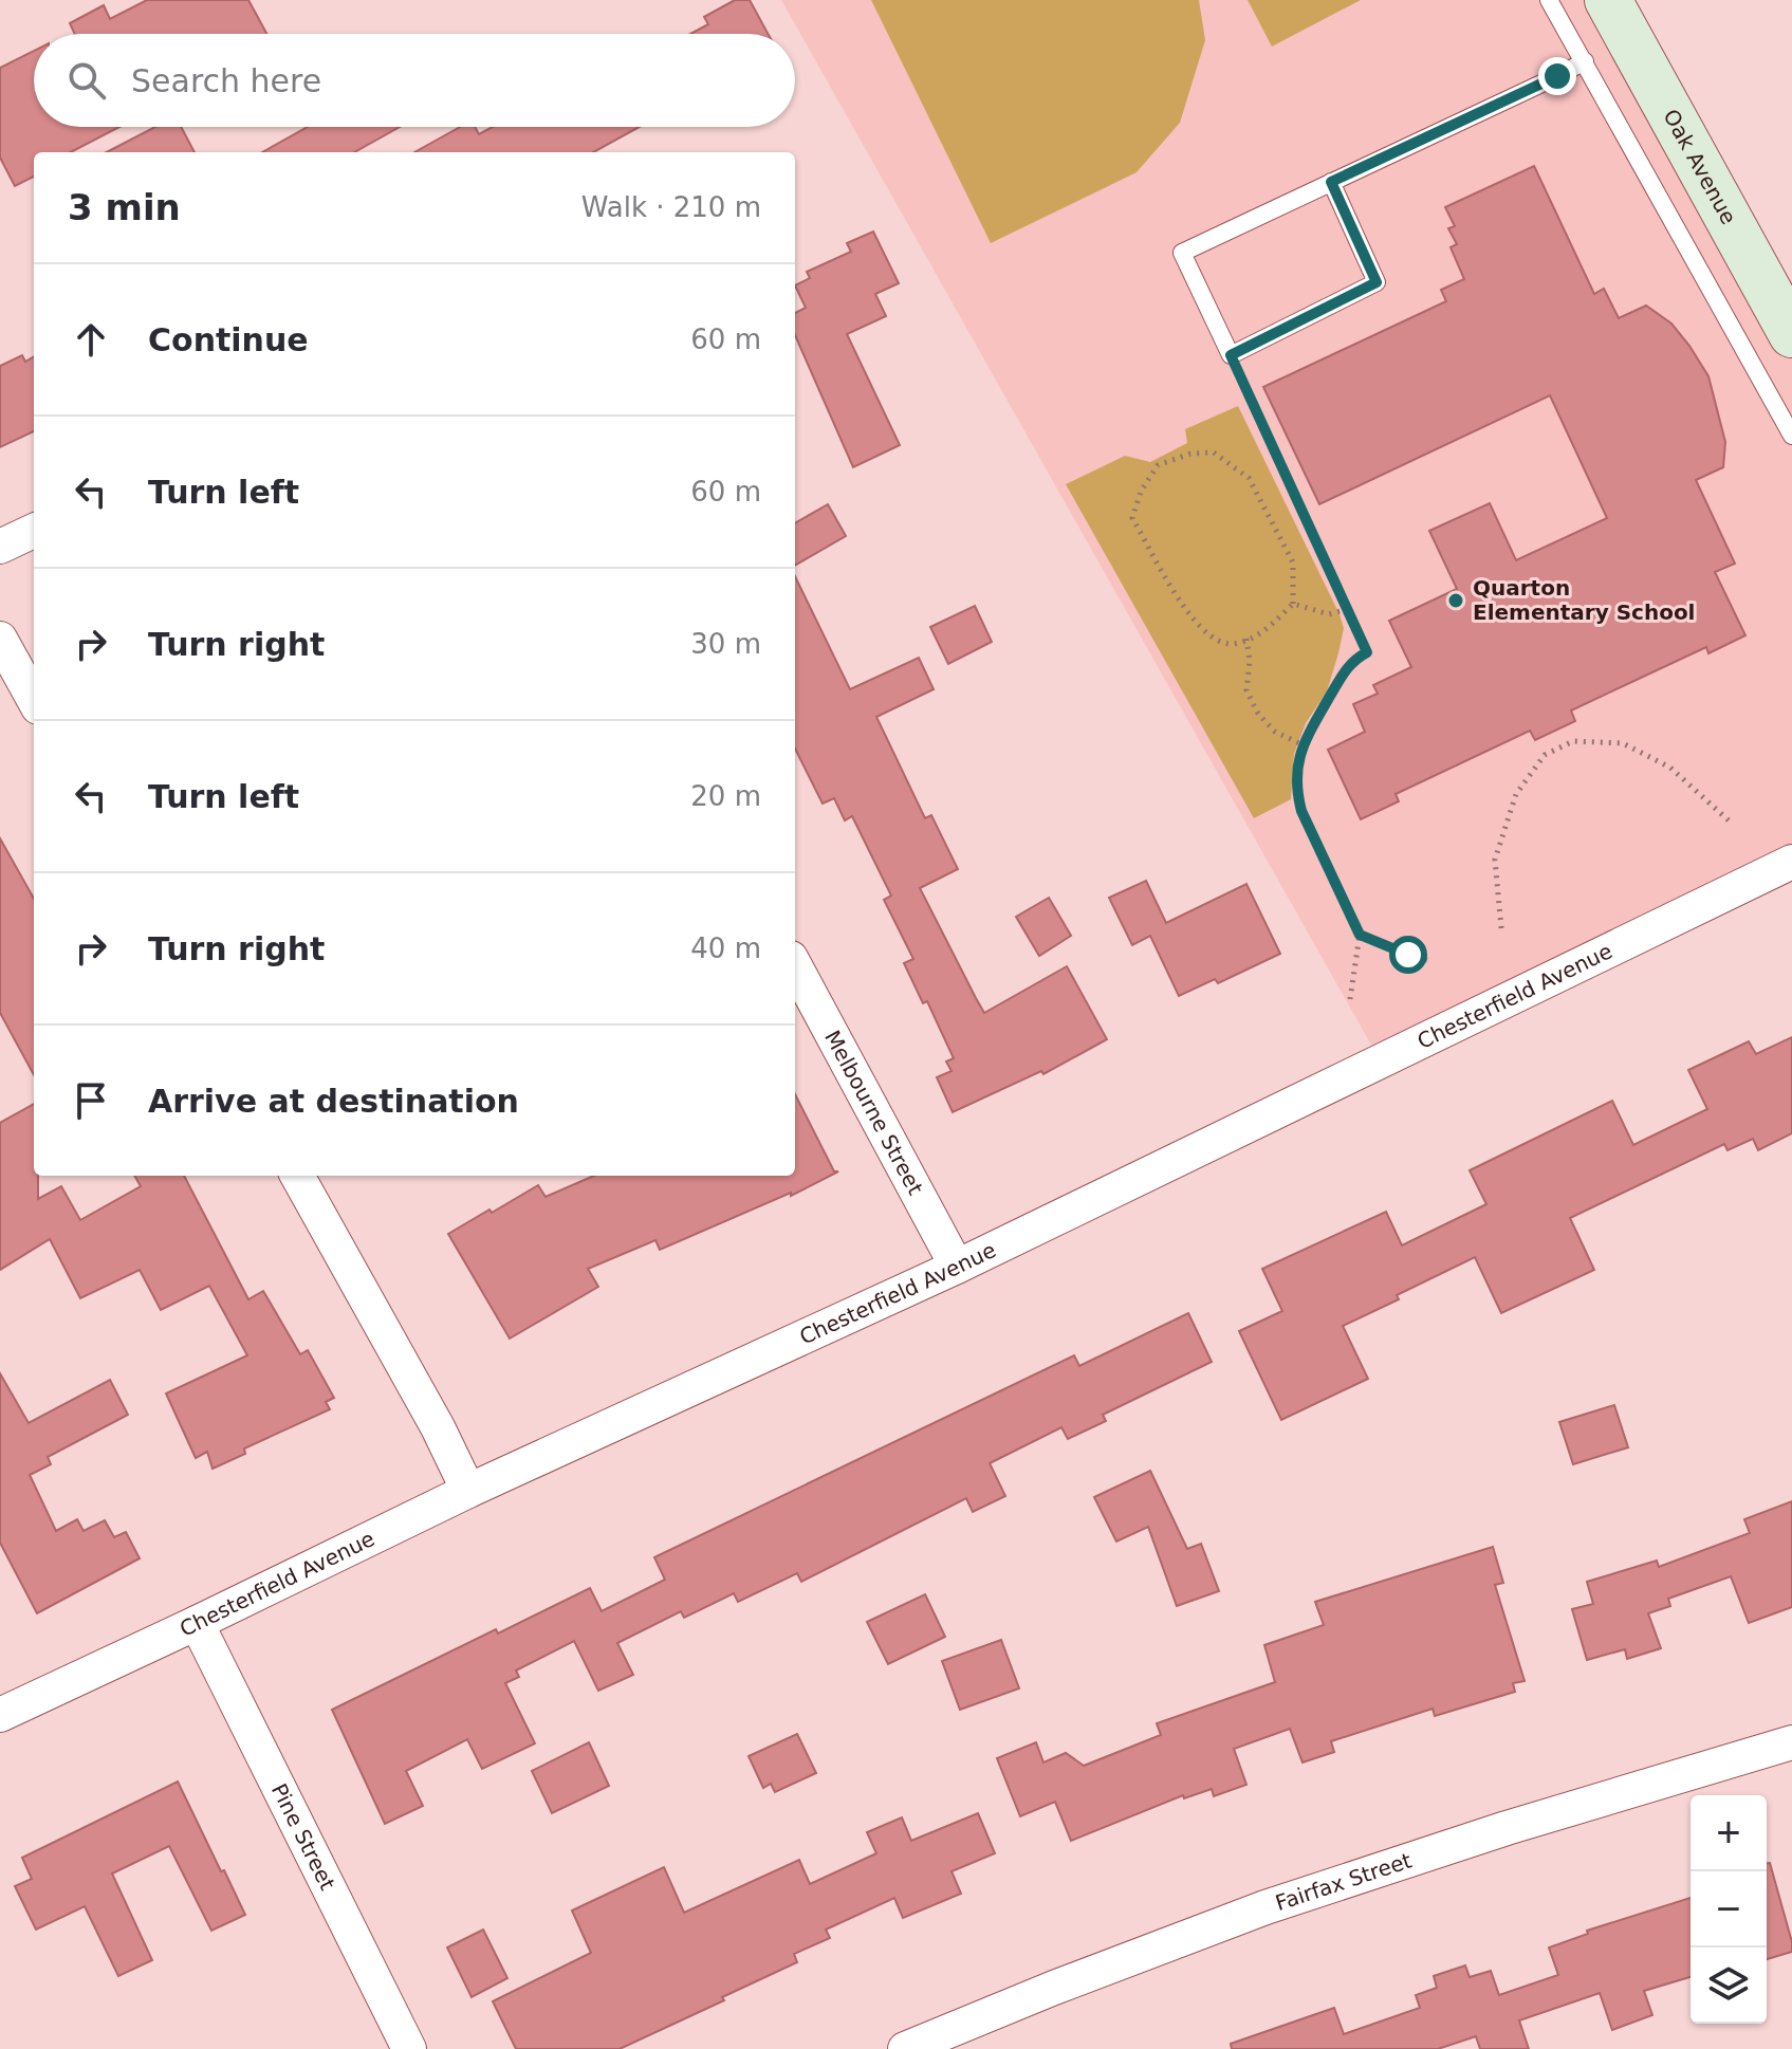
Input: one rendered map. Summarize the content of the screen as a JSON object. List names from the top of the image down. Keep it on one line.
{"streets":{"street":["Oak Avenue","Chesterfield Avenue","Melbourne Street","Pine Street","Fairfax Street"]},"crossings":[["Chesterfield Avenue","Melbourne Street"],["Chesterfield Avenue","Pine Street"]],"places":["Quarton Elementary School"],"page":{"search":"Search here","heading":["3 min","Walk · 210 m"],"list":[["Continue","60 m"],["Turn left","60 m"],["Turn right","30 m"],["Turn left","20 m"],["Turn right","40 m"],"Arrive at destination"],"map_buttons":["+","−"]}}
